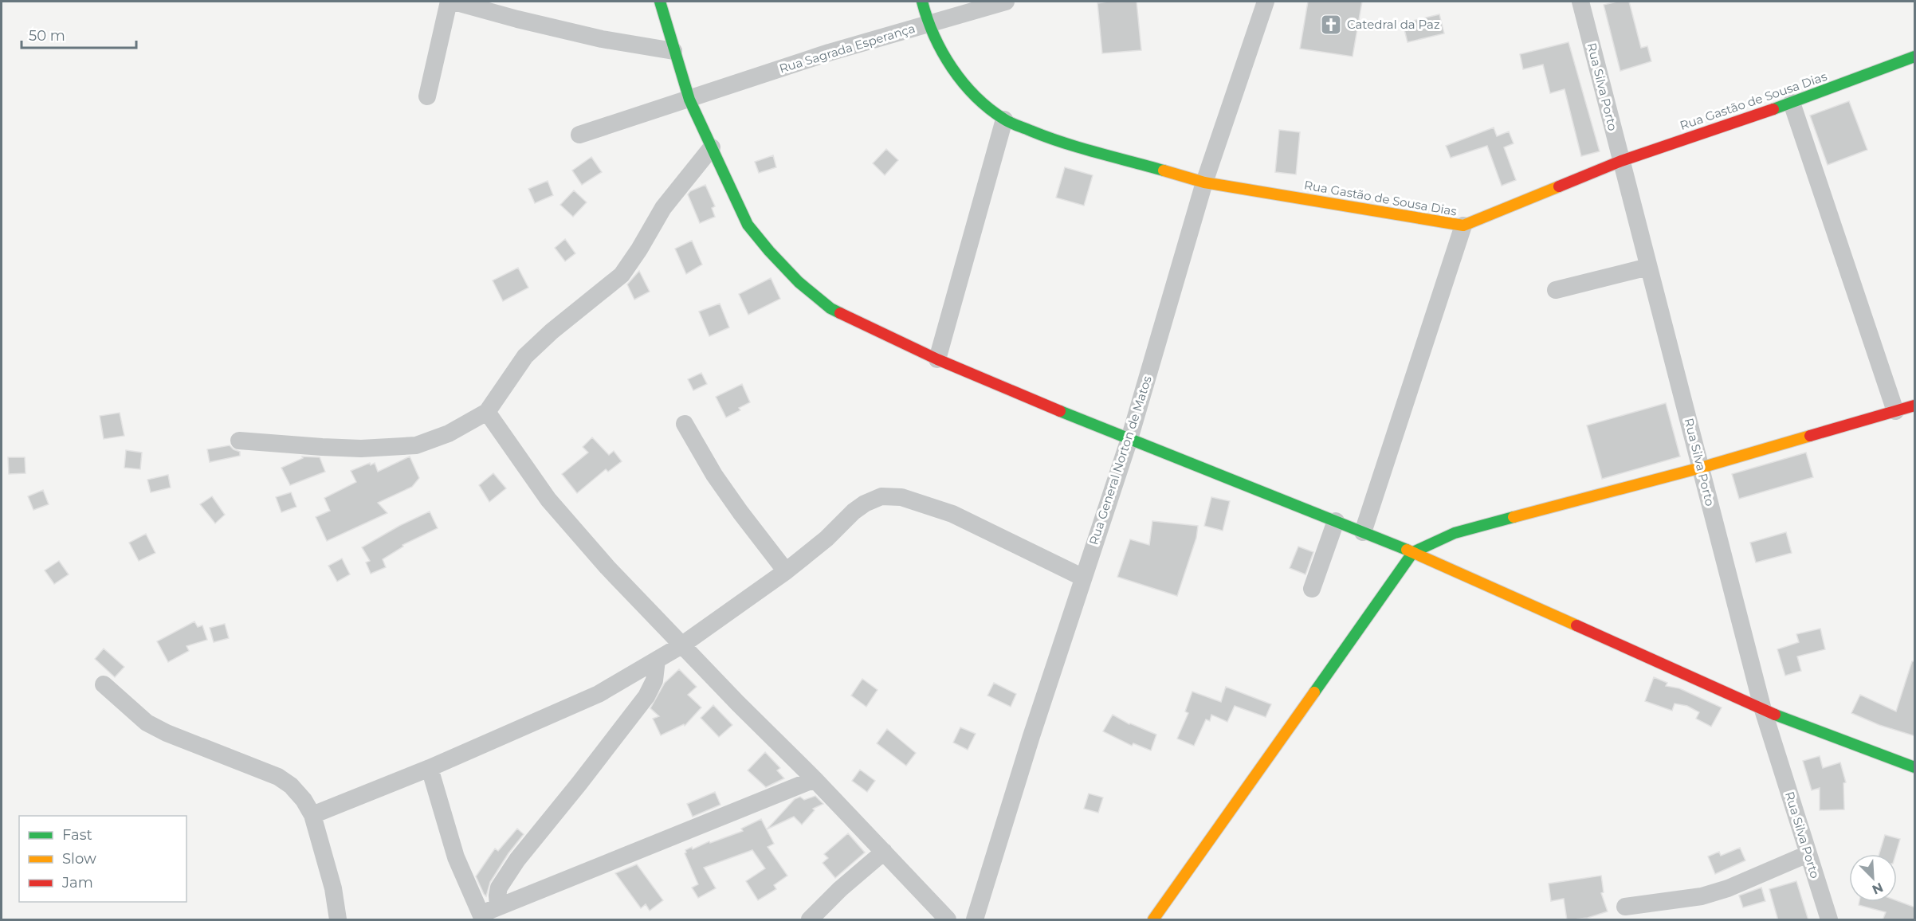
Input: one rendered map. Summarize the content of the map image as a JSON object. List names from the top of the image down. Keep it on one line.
{"streets":{"street":["Rua Sagrada Esperança","Rua Silva Porto","Rua Gastão de Sousa Dias","Rua General Norton de Matos"]},"crossings":[["Rua Sagrada Esperança","Rua Gastão de Sousa Dias"],["Rua Silva Porto","Rua Gastão de Sousa Dias"],["Rua Gastão de Sousa Dias","Rua General Norton de Matos"]],"places":{"church":["Catedral da Paz"]},"legend":["Fast","Slow","Jam"],"scale_bar":"50 m","north":"bottom right"}
